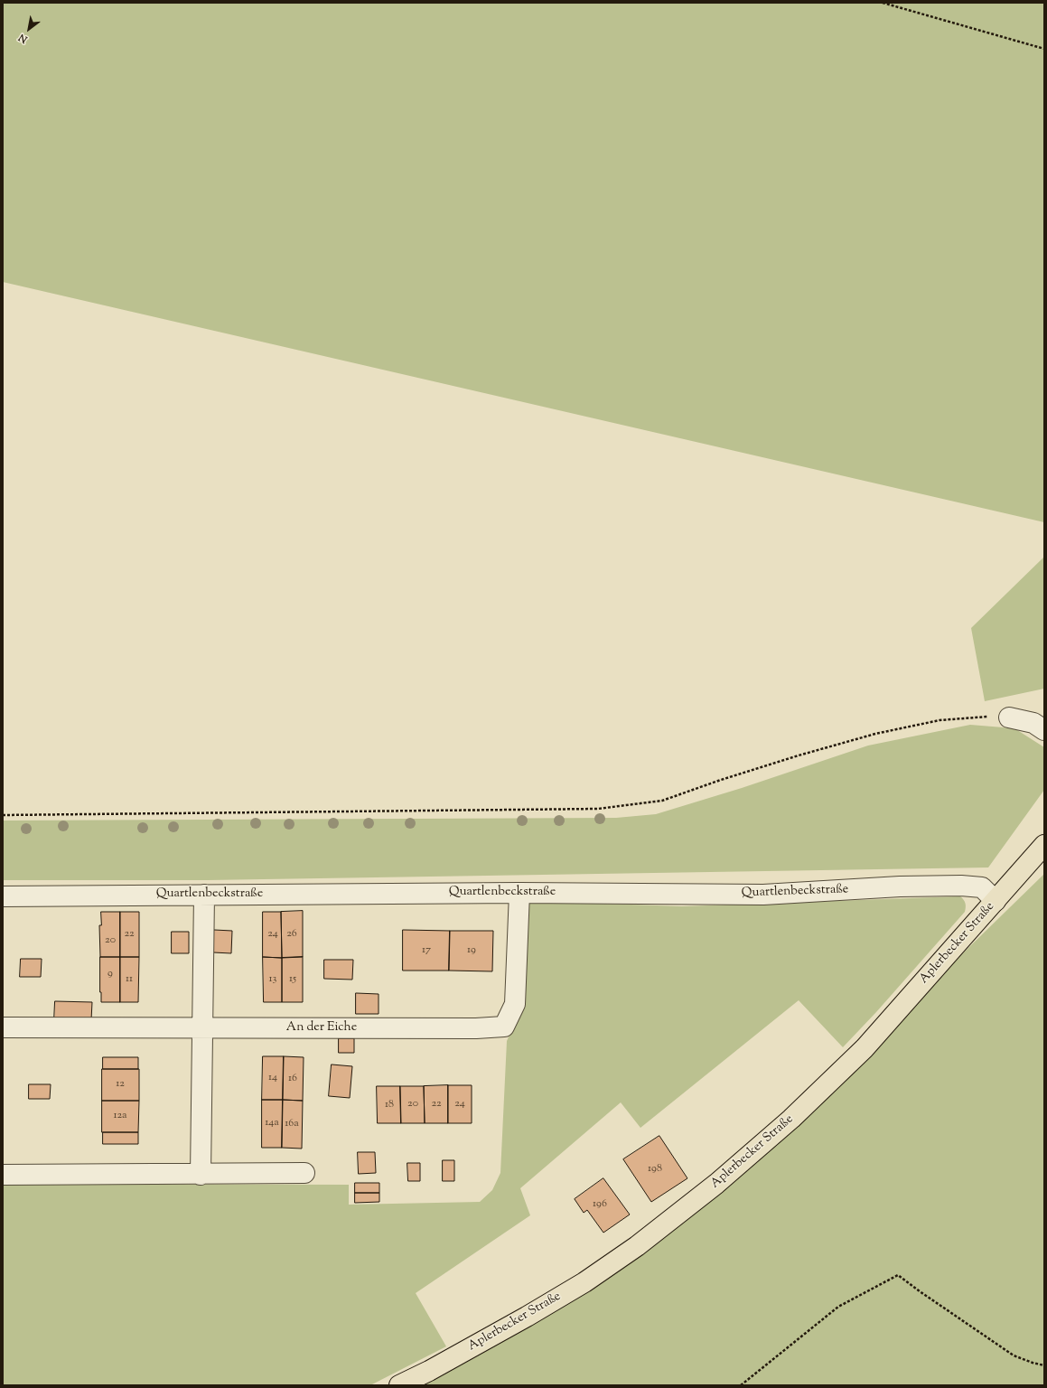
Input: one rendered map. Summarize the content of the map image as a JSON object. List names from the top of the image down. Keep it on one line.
{"streets":{"main road":["Aplerbecker Straße"],"street":["Quartlenbeckstraße","An der Eiche"]},"crossings":[["Quartlenbeckstraße","Aplerbecker Straße"],["Quartlenbeckstraße","An der Eiche"]],"house_numbers":["22","24","26","20","17","19","9","11","13","15","14","16","12","20","22","24","18","12a","14a","16a","198","196"],"north":"bottom left"}
